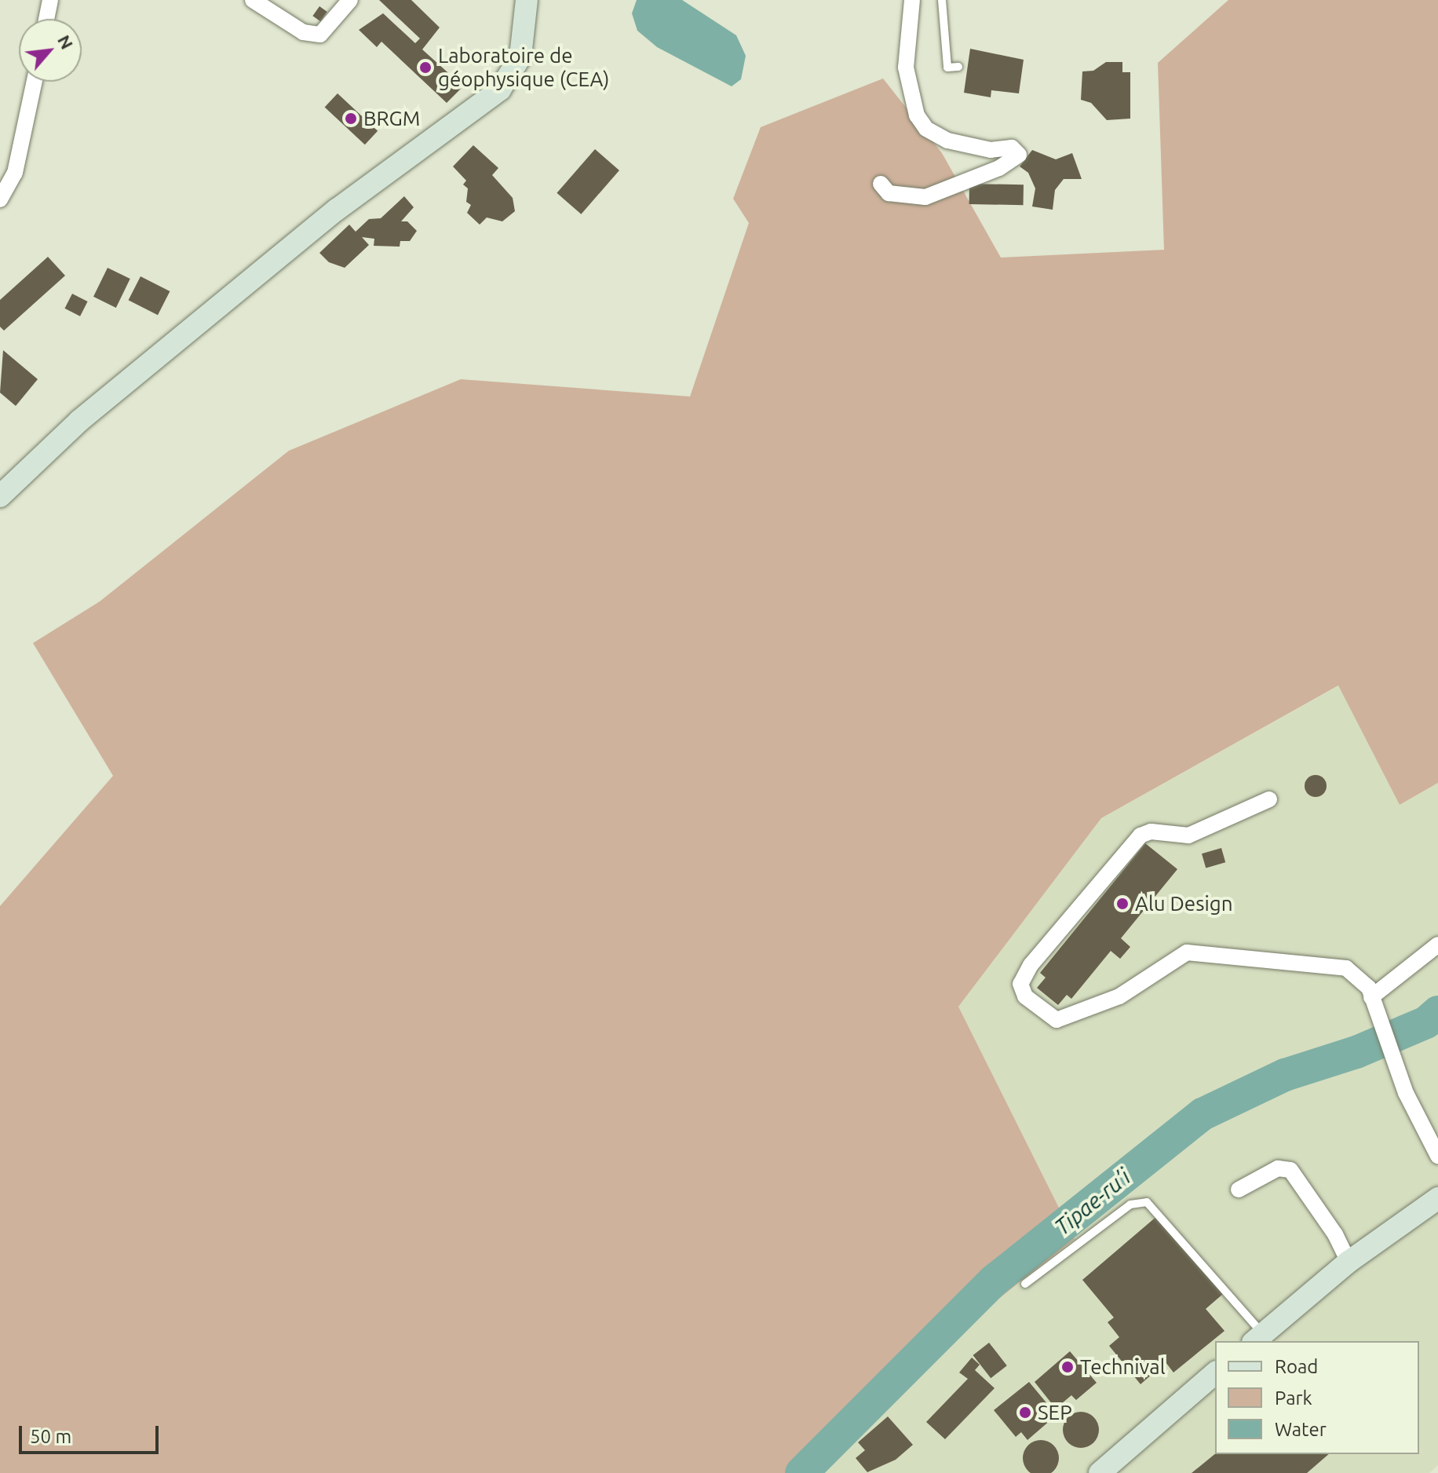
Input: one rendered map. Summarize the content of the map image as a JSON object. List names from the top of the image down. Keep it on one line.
{"water":["Tipae-ru’i"],"places":["Laboratoire de géophysique (CEA)","BRGM","Alu Design","Technival","SEP"],"legend":["Road","Park","Water"],"scale_bar":"50 m","north":"top right"}
